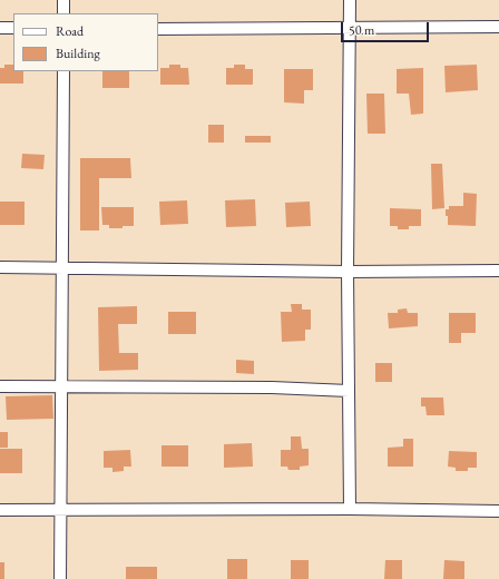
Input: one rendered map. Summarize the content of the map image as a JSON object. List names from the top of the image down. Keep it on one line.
{"legend":["Road","Building"],"scale_bar":"50 m"}
